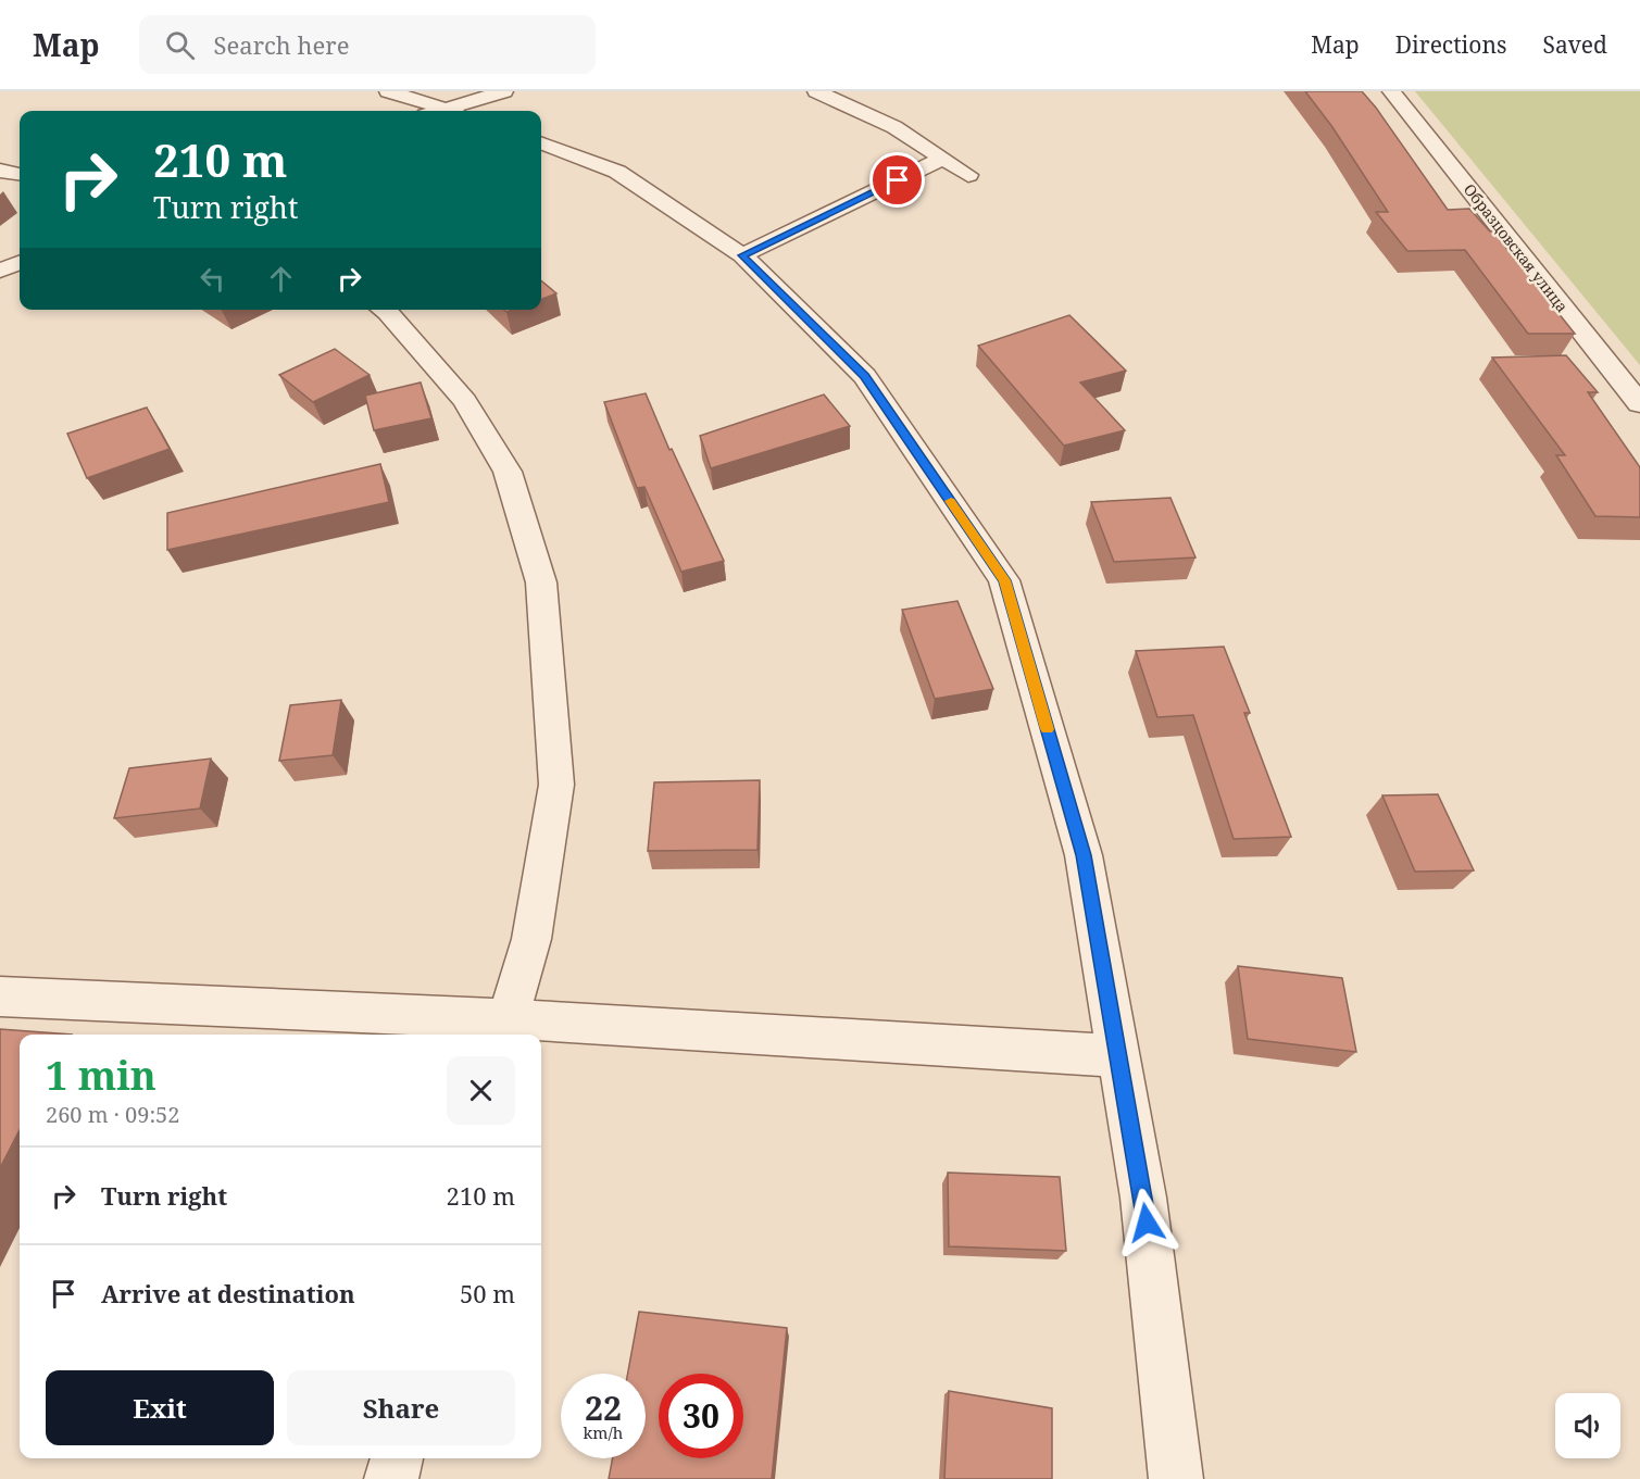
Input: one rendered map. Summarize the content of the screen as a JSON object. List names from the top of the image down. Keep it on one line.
{"streets":{"street":["Образцовская улица"]},"page":{"header":"Map","search":"Search here","nav":["Map","Directions","Saved"],"turn":["210 m","Turn right"],"heading":["1 min","260 m · 09:52"],"list":[{"name":"Turn right","value":"210 m"},{"name":"Arrive at destination","value":"50 m"}],"buttons":["Exit","Share"],"speed":"22 km/h","limit":"30"}}
